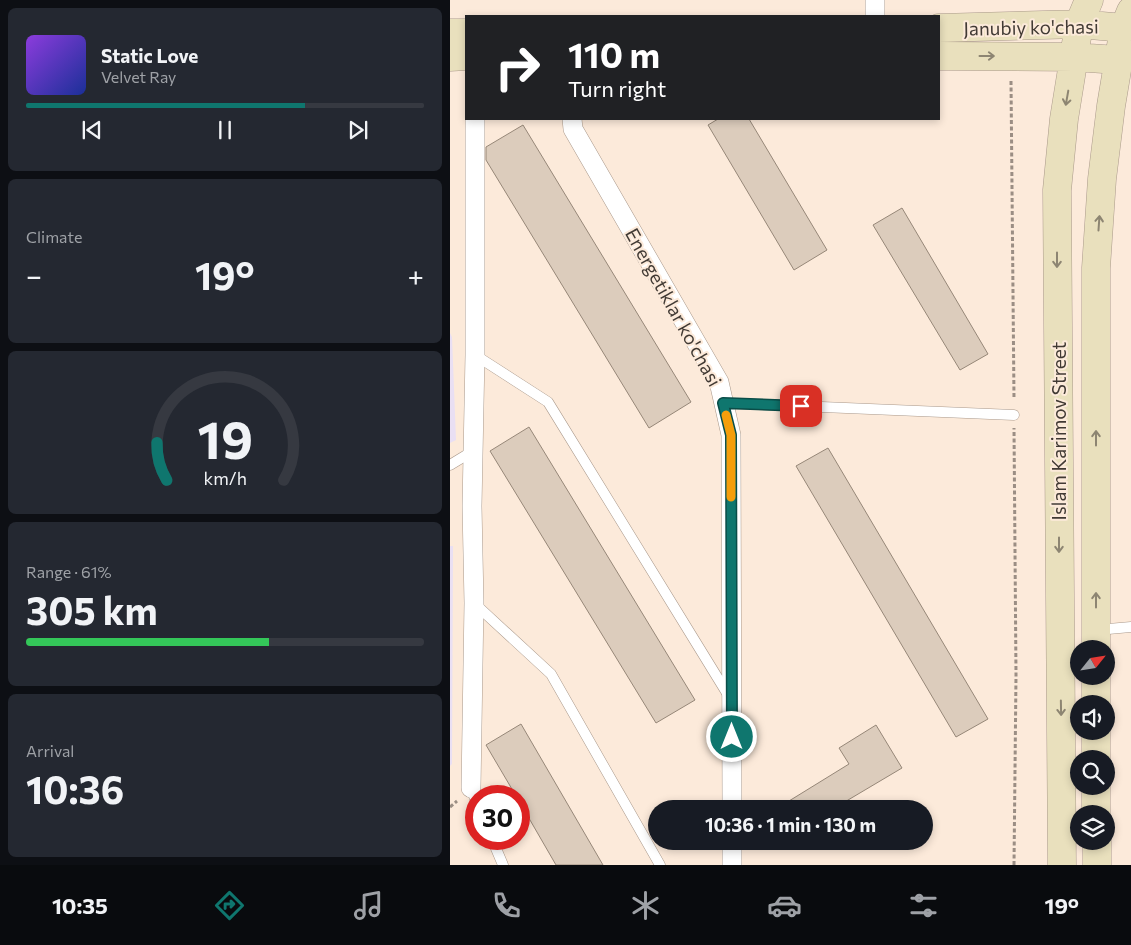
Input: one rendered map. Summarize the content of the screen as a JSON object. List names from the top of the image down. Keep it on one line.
{"streets":{"main road":["Janubiy ko'chasi","Islam Karimov Street"],"street":["Energetiklar ko'chasi"]},"crossings":[["Janubiy ko'chasi","Islam Karimov Street"]],"north":"top right","page":{"turn":["110 m","Turn right"],"song":["Static Love","Velvet Ray"],"tile":["Climate",["Range · 61%","305 km"],["Arrival","10:36"]],"heat":["−","19°","+"],"limit":"30","trip":"10:36 · 1 min · 130 m","tabs":["10:35","19°"],"gauge":["19","km/h"]}}
